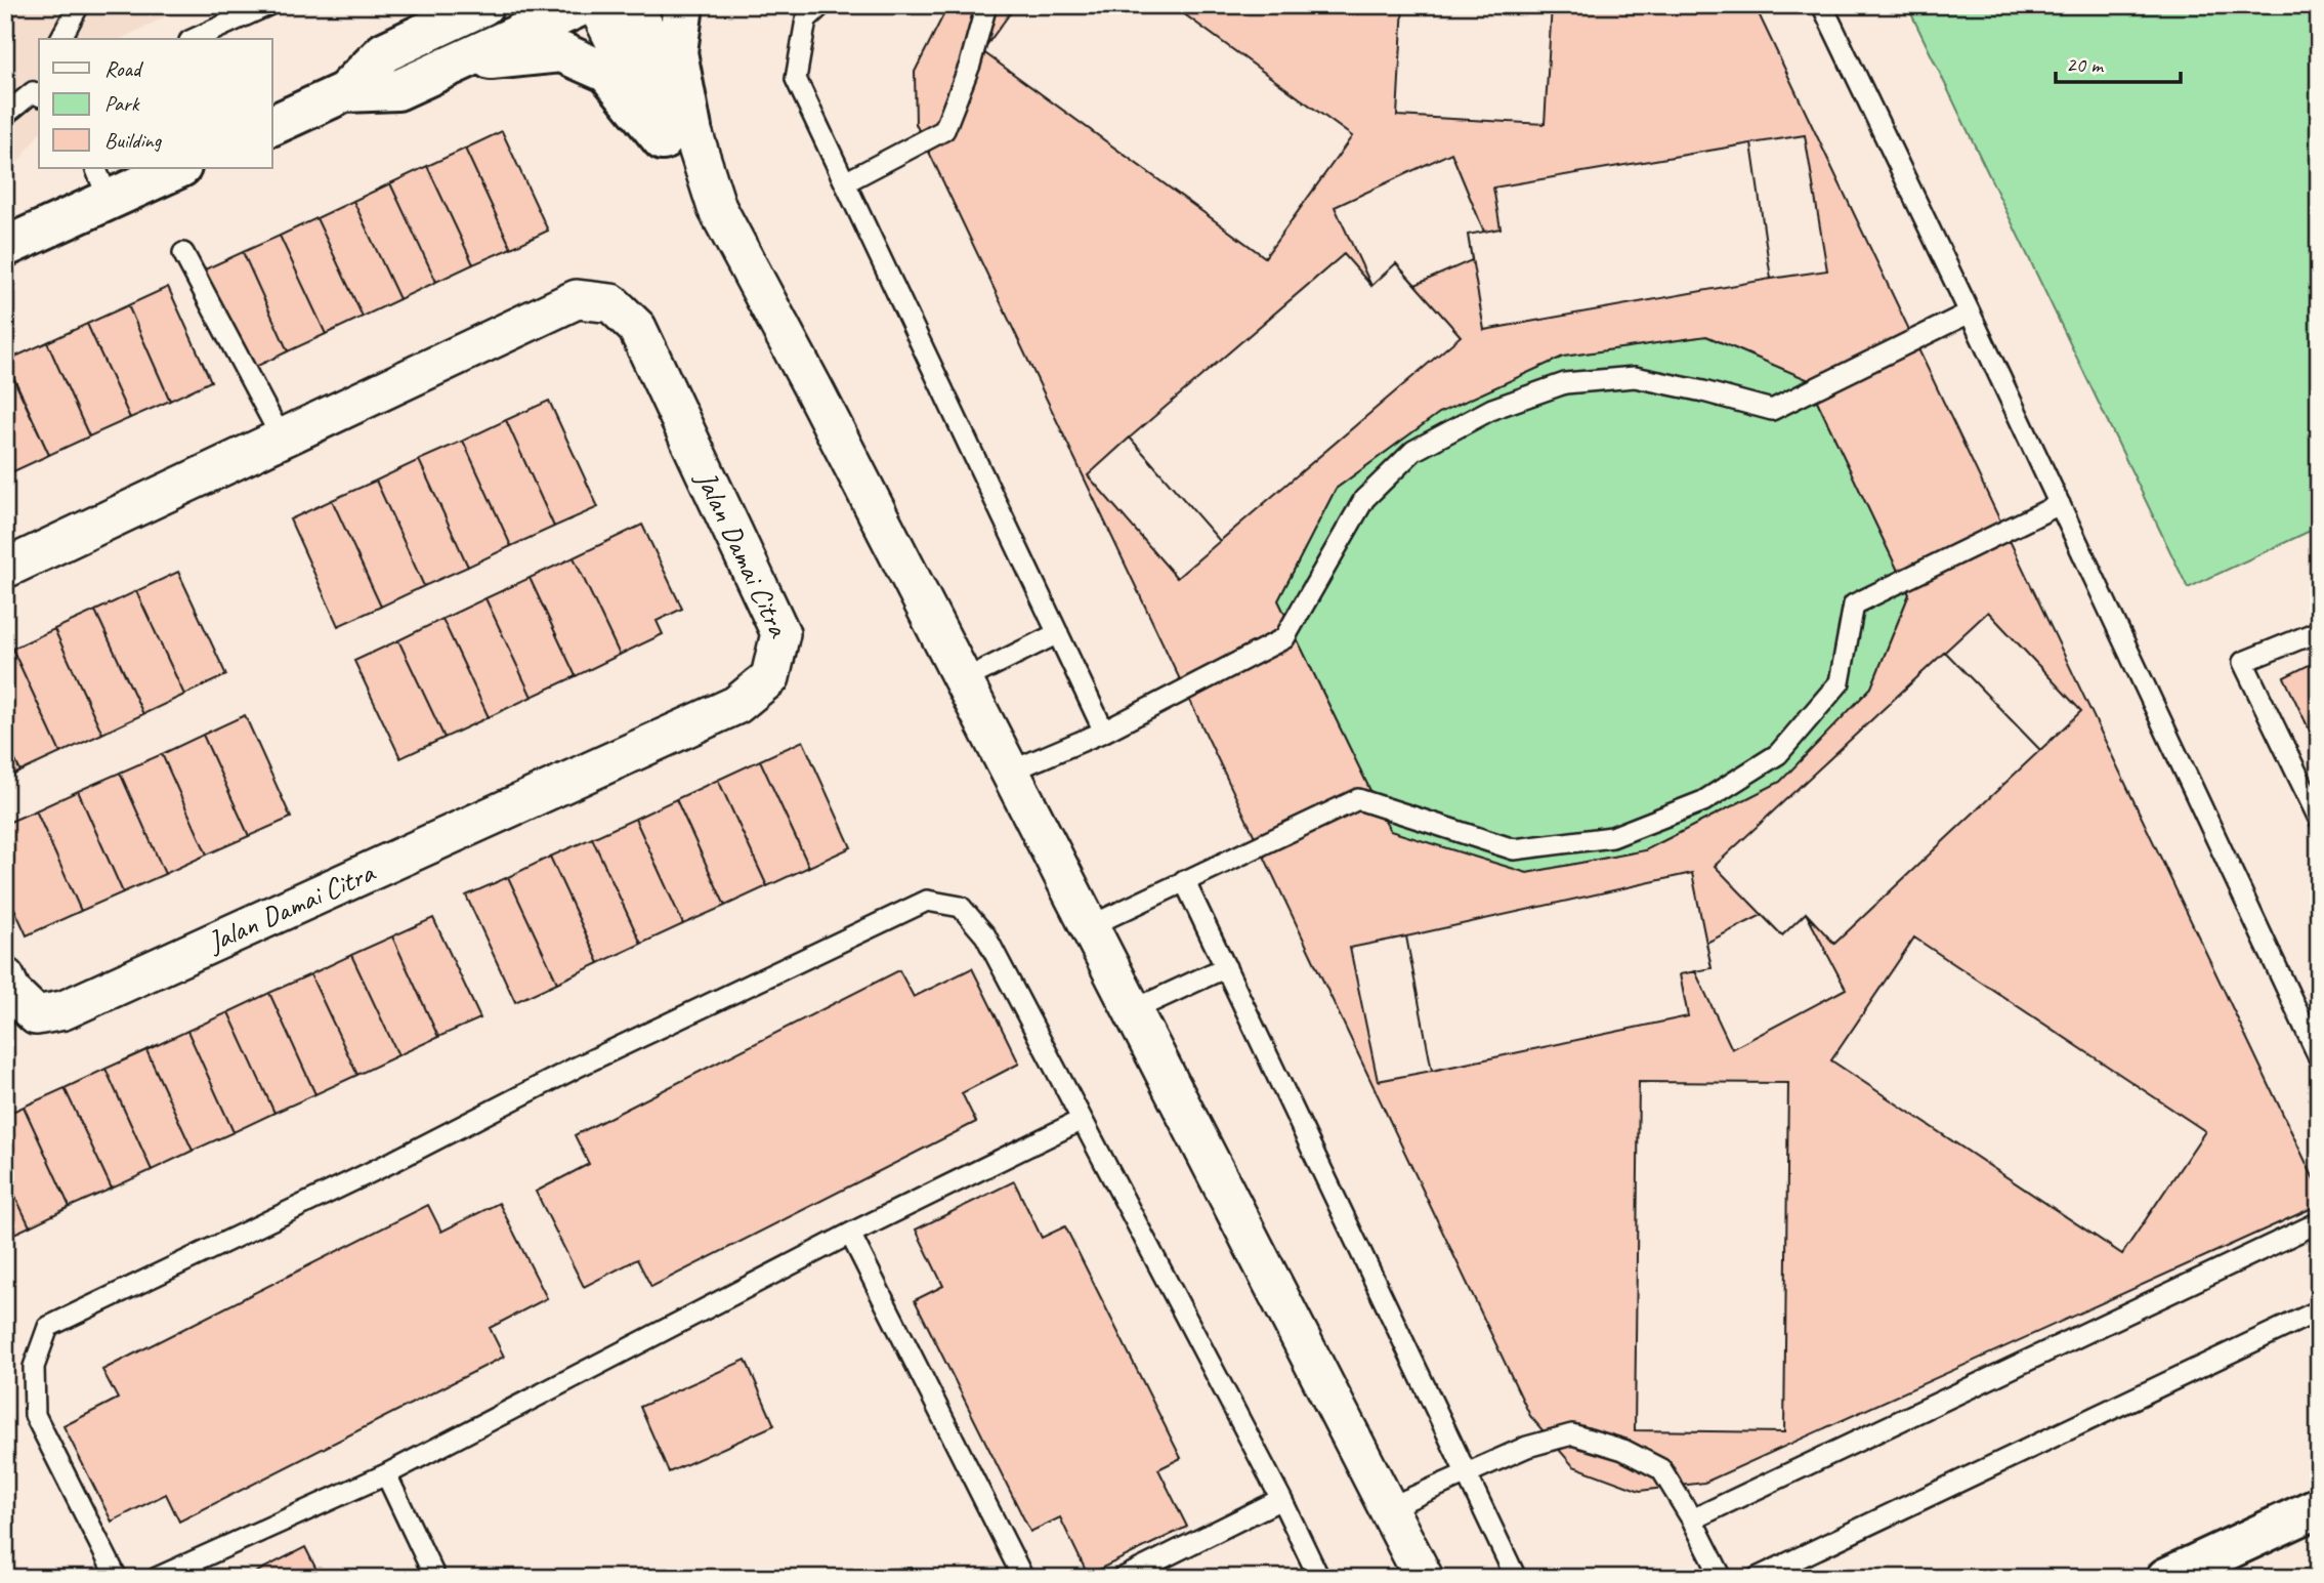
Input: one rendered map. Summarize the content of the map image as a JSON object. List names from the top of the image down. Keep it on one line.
{"streets":{"street":["Jalan Damai Citra"]},"legend":["Road","Park","Building"],"scale_bar":"20 m"}
